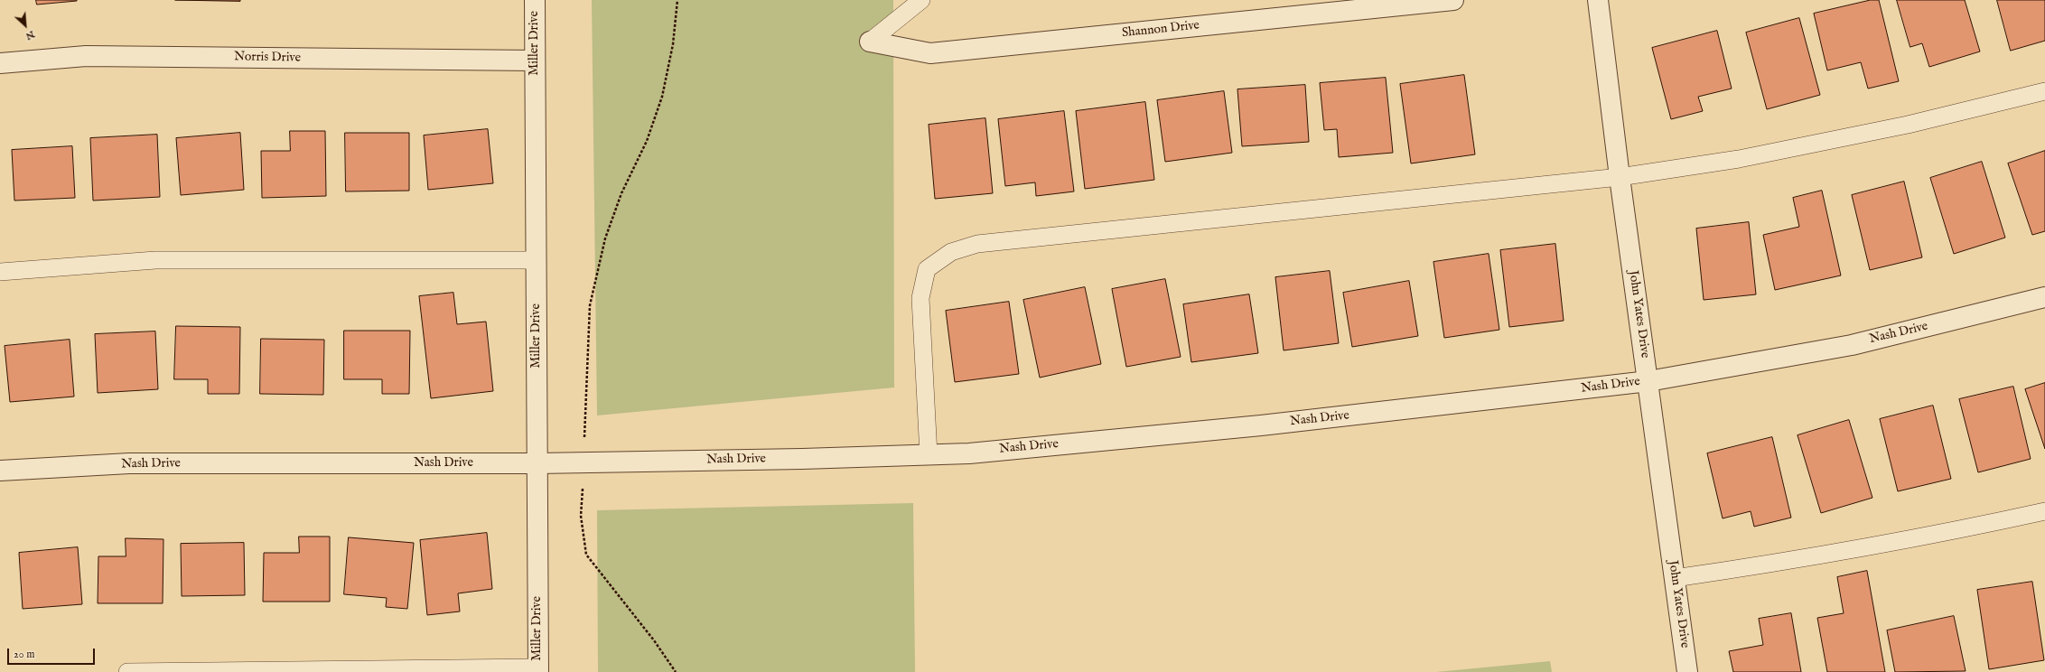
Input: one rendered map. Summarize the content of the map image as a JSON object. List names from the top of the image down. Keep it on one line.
{"streets":{"street":["Shannon Drive","Miller Drive","Norris Drive","John Yates Drive","Nash Drive"]},"crossings":[["Miller Drive","Norris Drive"],["Miller Drive","Nash Drive"],["John Yates Drive","Nash Drive"]],"scale_bar":"20 m","north":"bottom right"}
